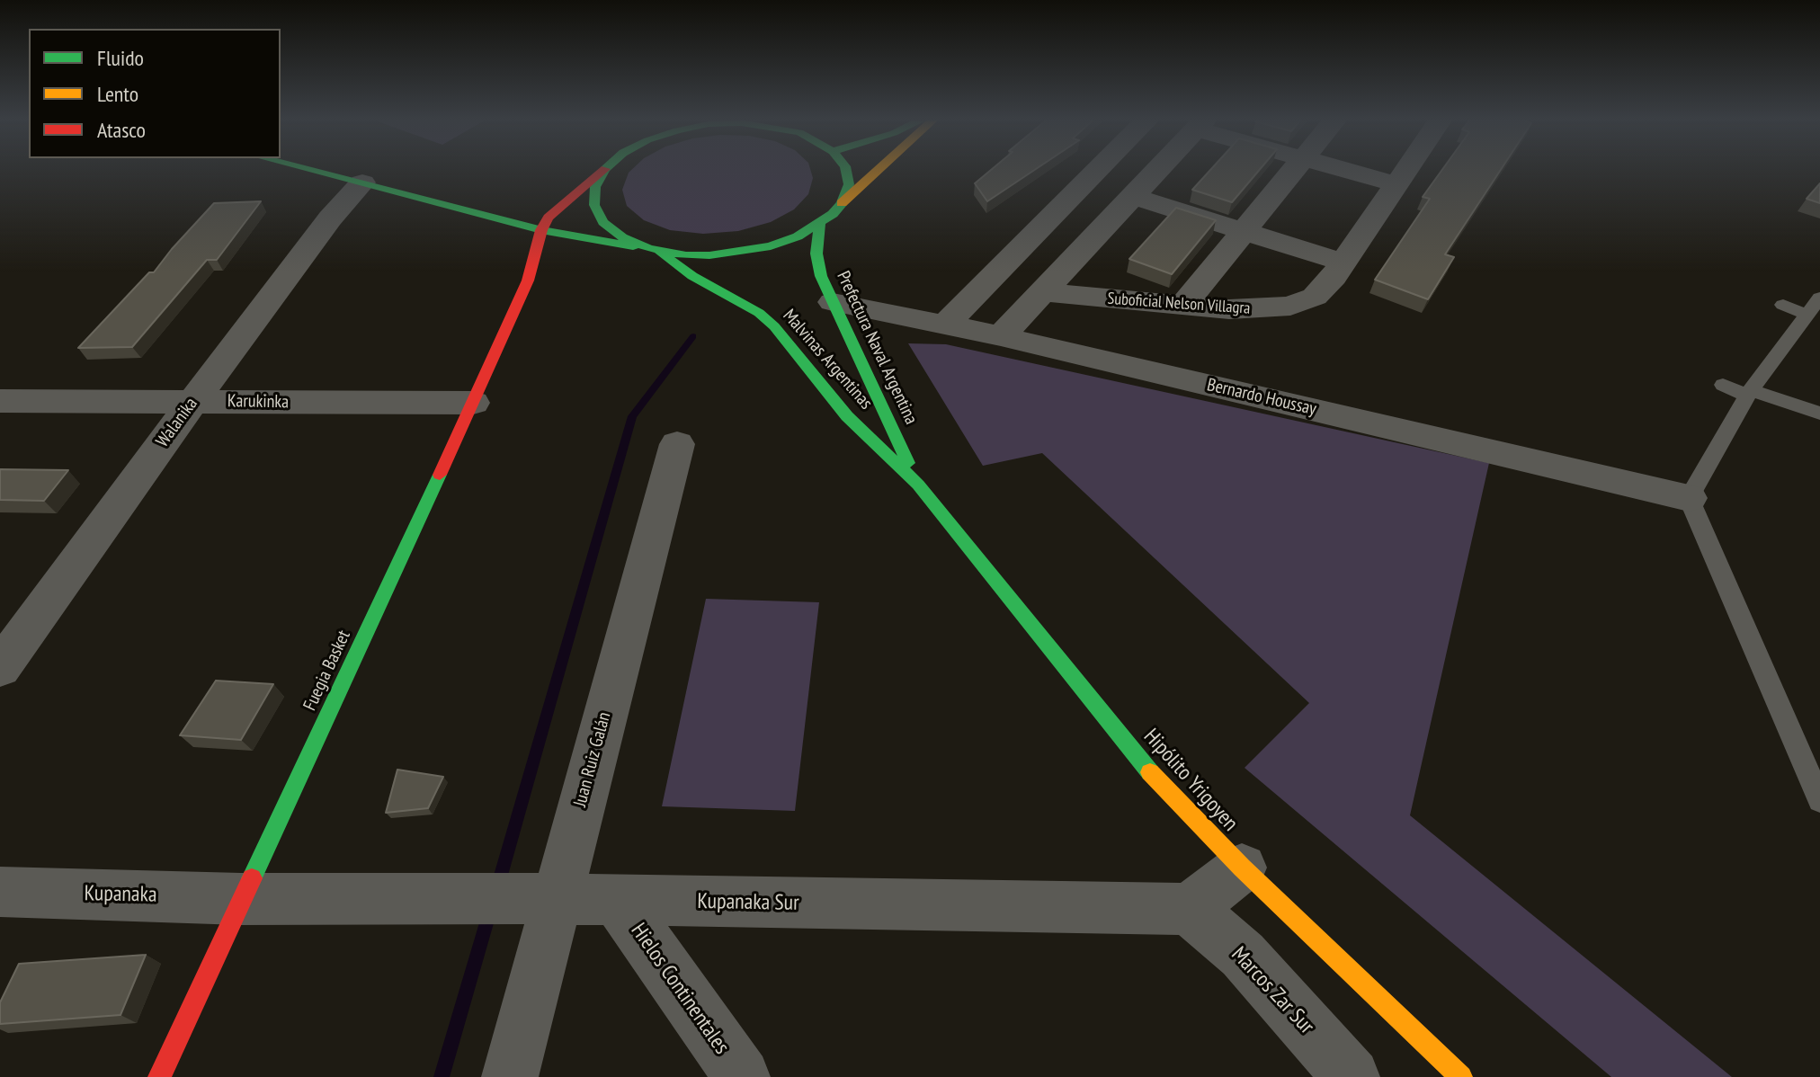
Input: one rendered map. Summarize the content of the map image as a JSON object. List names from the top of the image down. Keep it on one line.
{"streets":{"main road":["Prefectura Naval Argentina","Malvinas Argentinas","Fuegia Basket","Hipólito Yrigoyen"],"street":["Suboficial Nelson Villagra","Bernardo Houssay","Karukinka","Walanika","Juan Ruiz Galán","Kupanaka","Kupanaka Sur","Hielos Continentales","Marcos Zar Sur"]},"crossings":[["Prefectura Naval Argentina","Malvinas Argentinas"],["Prefectura Naval Argentina","Bernardo Houssay"],["Prefectura Naval Argentina","Hipólito Yrigoyen"],["Malvinas Argentinas","Walanika"],["Malvinas Argentinas","Fuegia Basket"],["Malvinas Argentinas","Hipólito Yrigoyen"],["Karukinka","Walanika"],["Karukinka","Fuegia Basket"],["Fuegia Basket","Kupanaka"],["Fuegia Basket","Kupanaka Sur"],["Juan Ruiz Galán","Kupanaka Sur"],["Kupanaka","Kupanaka Sur"],["Kupanaka Sur","Hielos Continentales"],["Kupanaka Sur","Marcos Zar Sur"]],"legend":["Fluido","Lento","Atasco"]}
